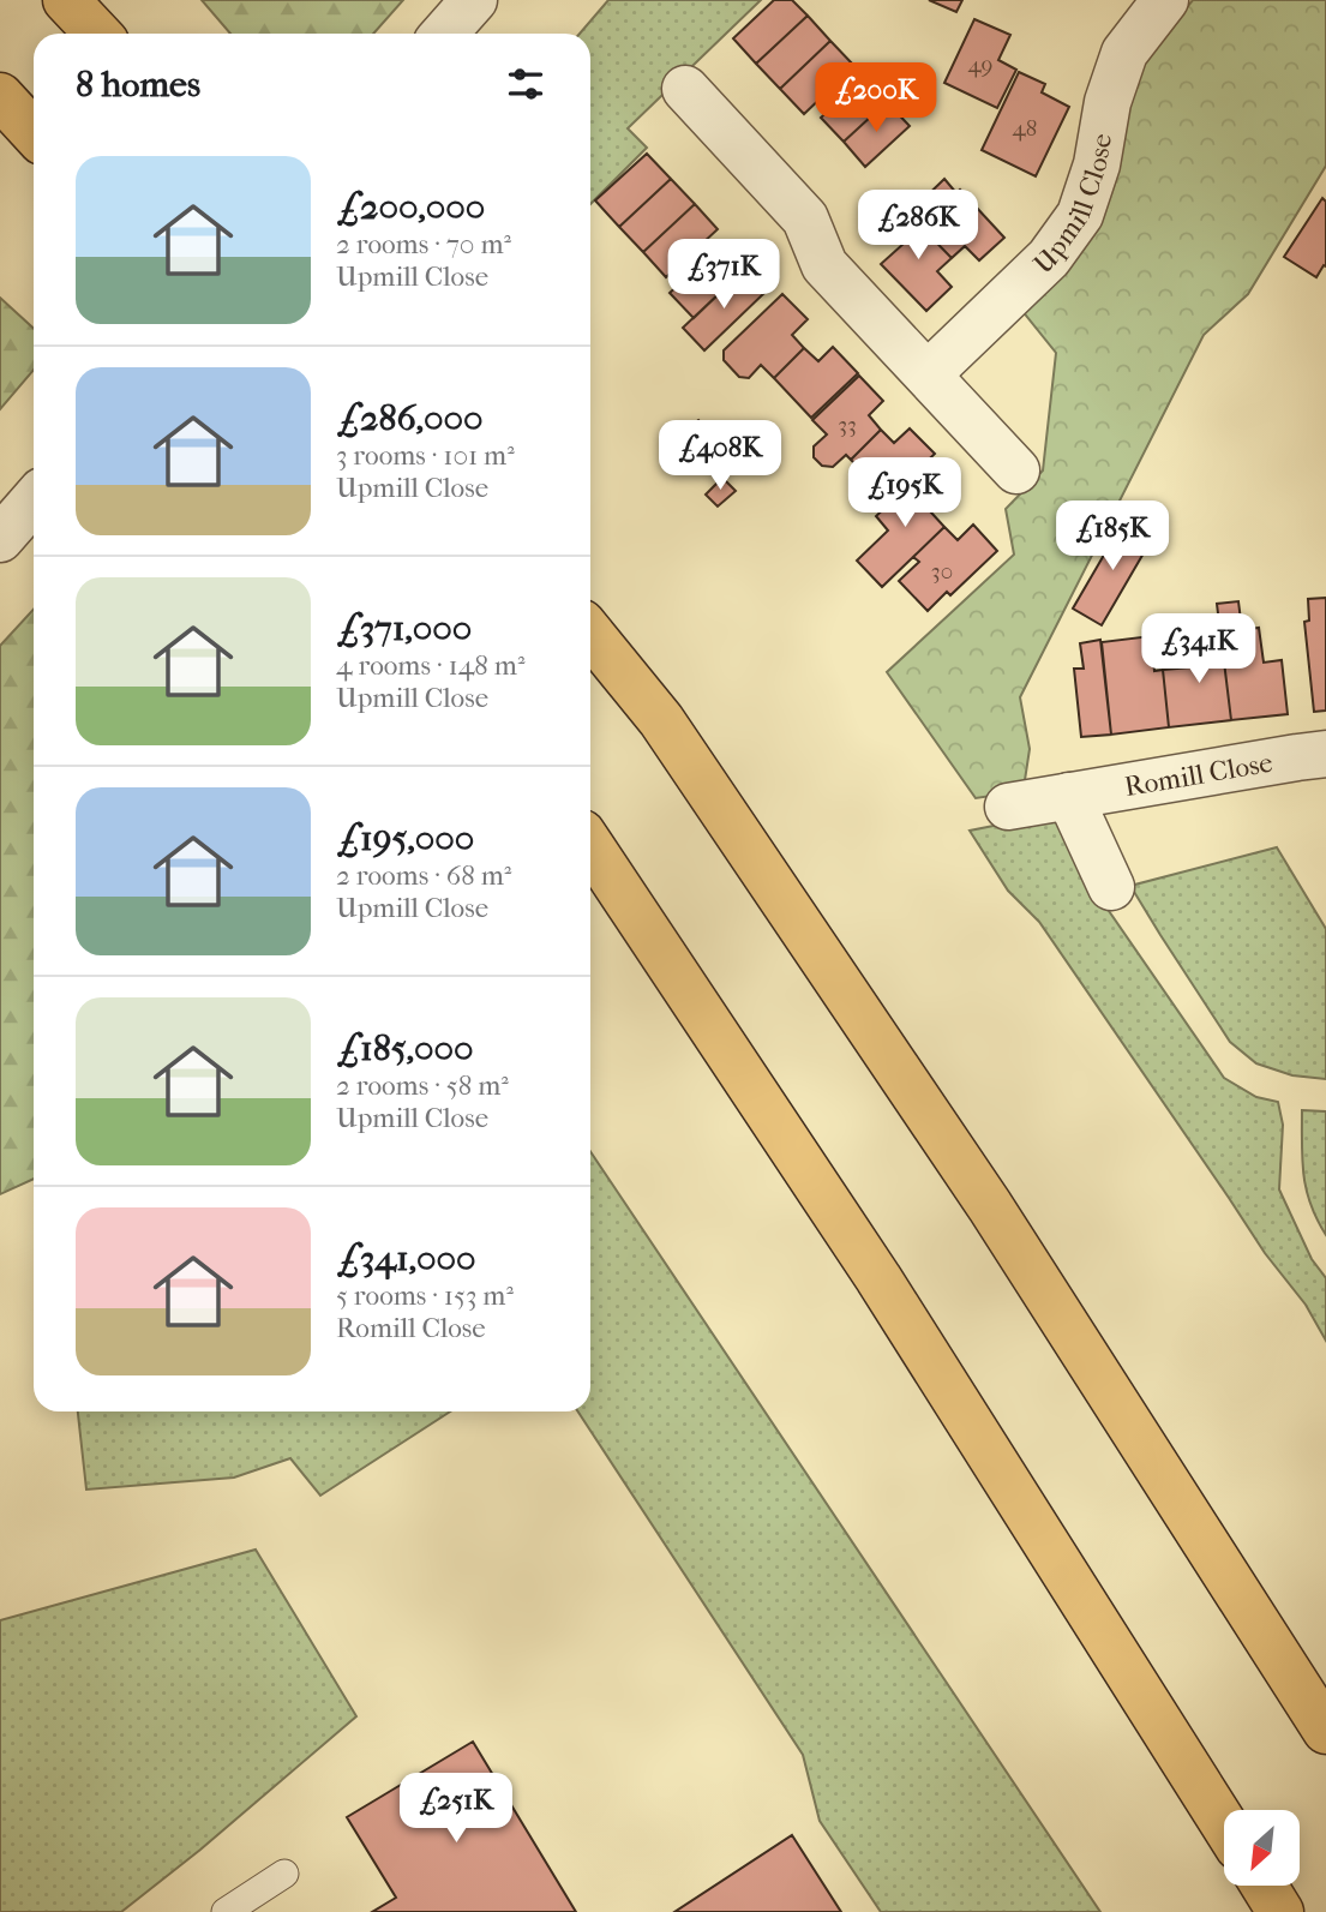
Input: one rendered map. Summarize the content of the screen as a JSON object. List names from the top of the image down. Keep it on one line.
{"streets":{"street":["Upmill Close","Romill Close"]},"house_numbers":["49","48","33","30"],"north":"bottom left","page":{"heading":"8 homes","price":["£200K","£286K","£371K","£408K","£195K","£185K","£341K","£251K"],"list":[{"name":"£200,000","note":"2 rooms · 70 m² · Upmill Close"},{"name":"£286,000","note":"3 rooms · 101 m² · Upmill Close"},{"name":"£371,000","note":"4 rooms · 148 m² · Upmill Close"},{"name":"£195,000","note":"2 rooms · 68 m² · Upmill Close"},{"name":"£185,000","note":"2 rooms · 58 m² · Upmill Close"},{"name":"£341,000","note":"5 rooms · 153 m² · Romill Close"}]}}
